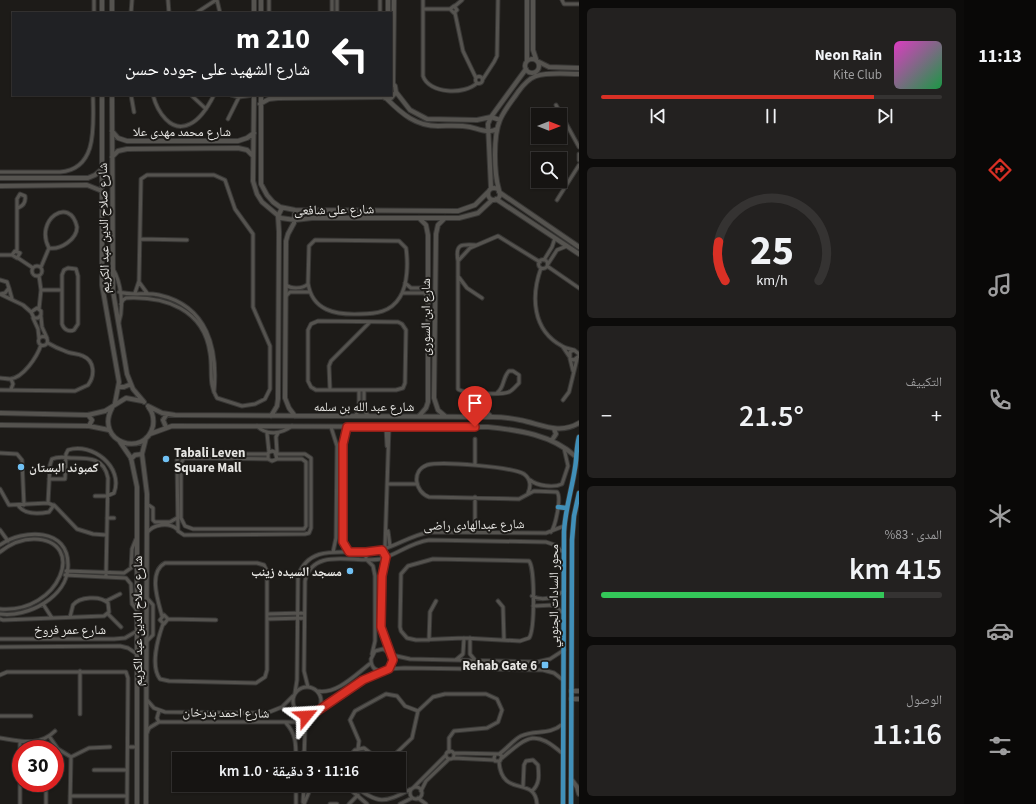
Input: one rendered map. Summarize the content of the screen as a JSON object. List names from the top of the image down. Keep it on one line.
{"streets":{"main road":["محور السادات الجنوبي"],"street":["شارع محمد مهدى علا","شارع على شافعى","شارع صلاح الدين عبد الكريم","شارع ابن السورى","شارع عبد الله بن سلمه","شارع عبدالهادى راضى","شارع عمر فروخ","شارع احمد بدرخان"]},"crossings":[["شارع محمد مهدى علا","شارع على شافعى"],["شارع محمد مهدى علا","شارع صلاح الدين عبد الكريم"],["شارع على شافعى","شارع ابن السورى"],["شارع صلاح الدين عبد الكريم","شارع عبد الله بن سلمه"],["شارع صلاح الدين عبد الكريم","شارع عمر فروخ"],["شارع ابن السورى","شارع عبد الله بن سلمه"],["شارع عبد الله بن سلمه","محور السادات الجنوبي"],["شارع عبدالهادى راضى","محور السادات الجنوبي"]],"places":{"other":["Tabali Leven Square Mall","كمبوند البستان","مسجد السيده زينب"],"transit":["Rehab Gate 6"]},"north":"right","page":{"tabs":"11:13","turn":["210 m","شارع الشهيد على جوده حسن"],"song":["Neon Rain","Kite Club"],"tile":["التكييف",["المدى · 83%","415 km"],["الوصول","11:16"]],"heat":["−","21.5°","+"],"limit":"30","trip":"11:16 · 3 دقيقة · 1.0 km","gauge":["25","km/h"]}}
